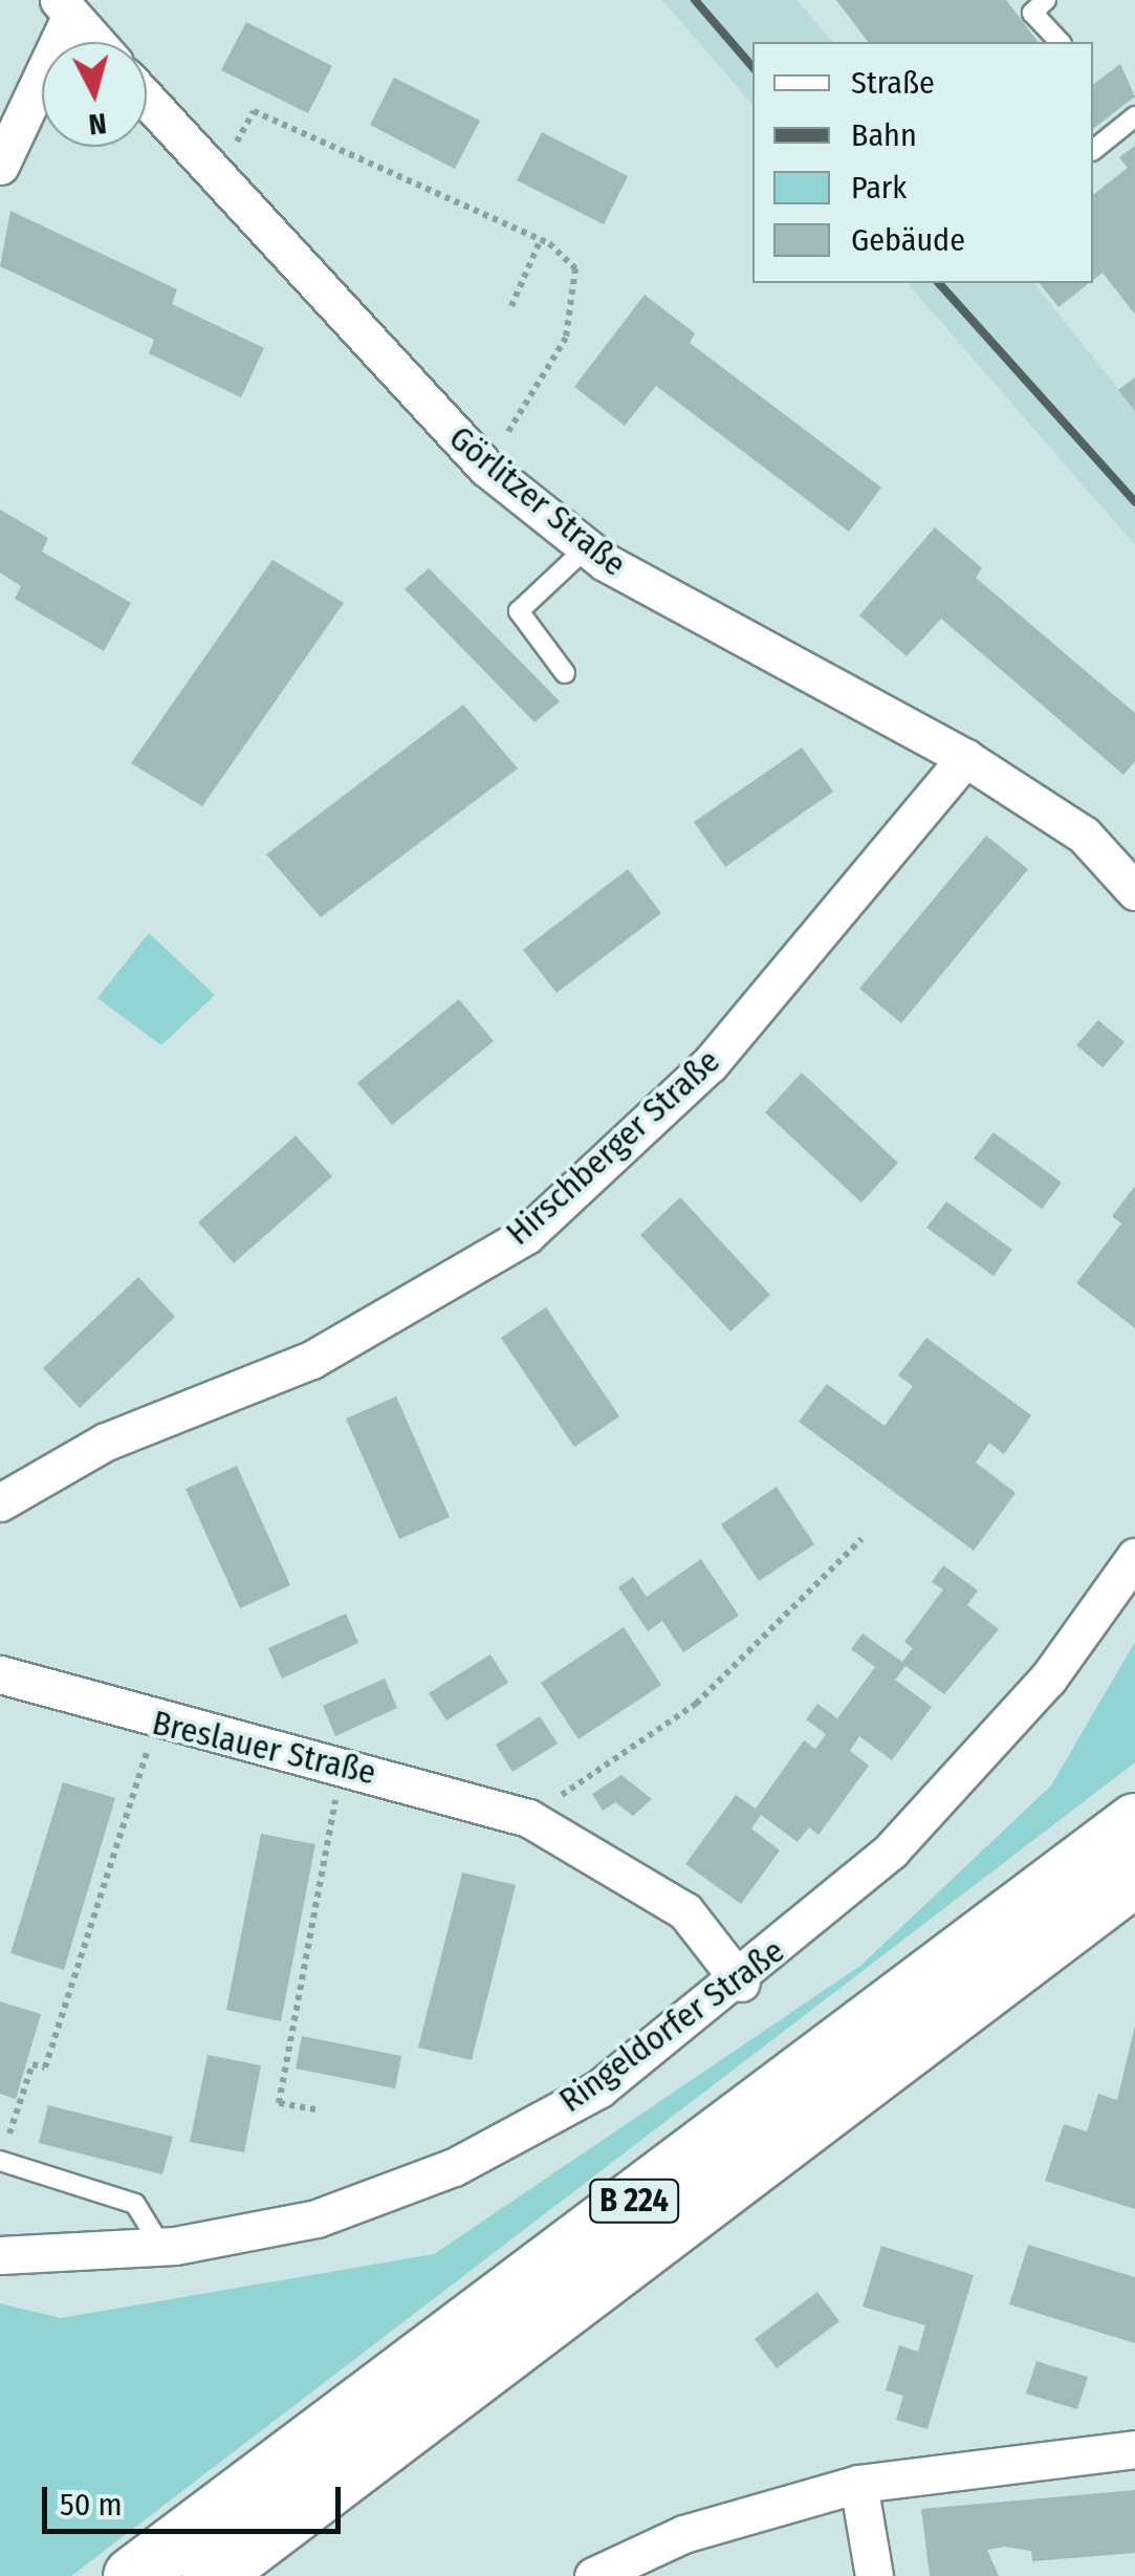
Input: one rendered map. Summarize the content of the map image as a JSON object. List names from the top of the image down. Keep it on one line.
{"streets":{"highway":["B 224"],"street":["Görlitzer Straße","Hirschberger Straße","Breslauer Straße","Ringeldorfer Straße"]},"crossings":[["Görlitzer Straße","Hirschberger Straße"],["Breslauer Straße","Ringeldorfer Straße"]],"legend":["Straße","Bahn","Park","Gebäude"],"scale_bar":"50 m","north":"bottom"}
